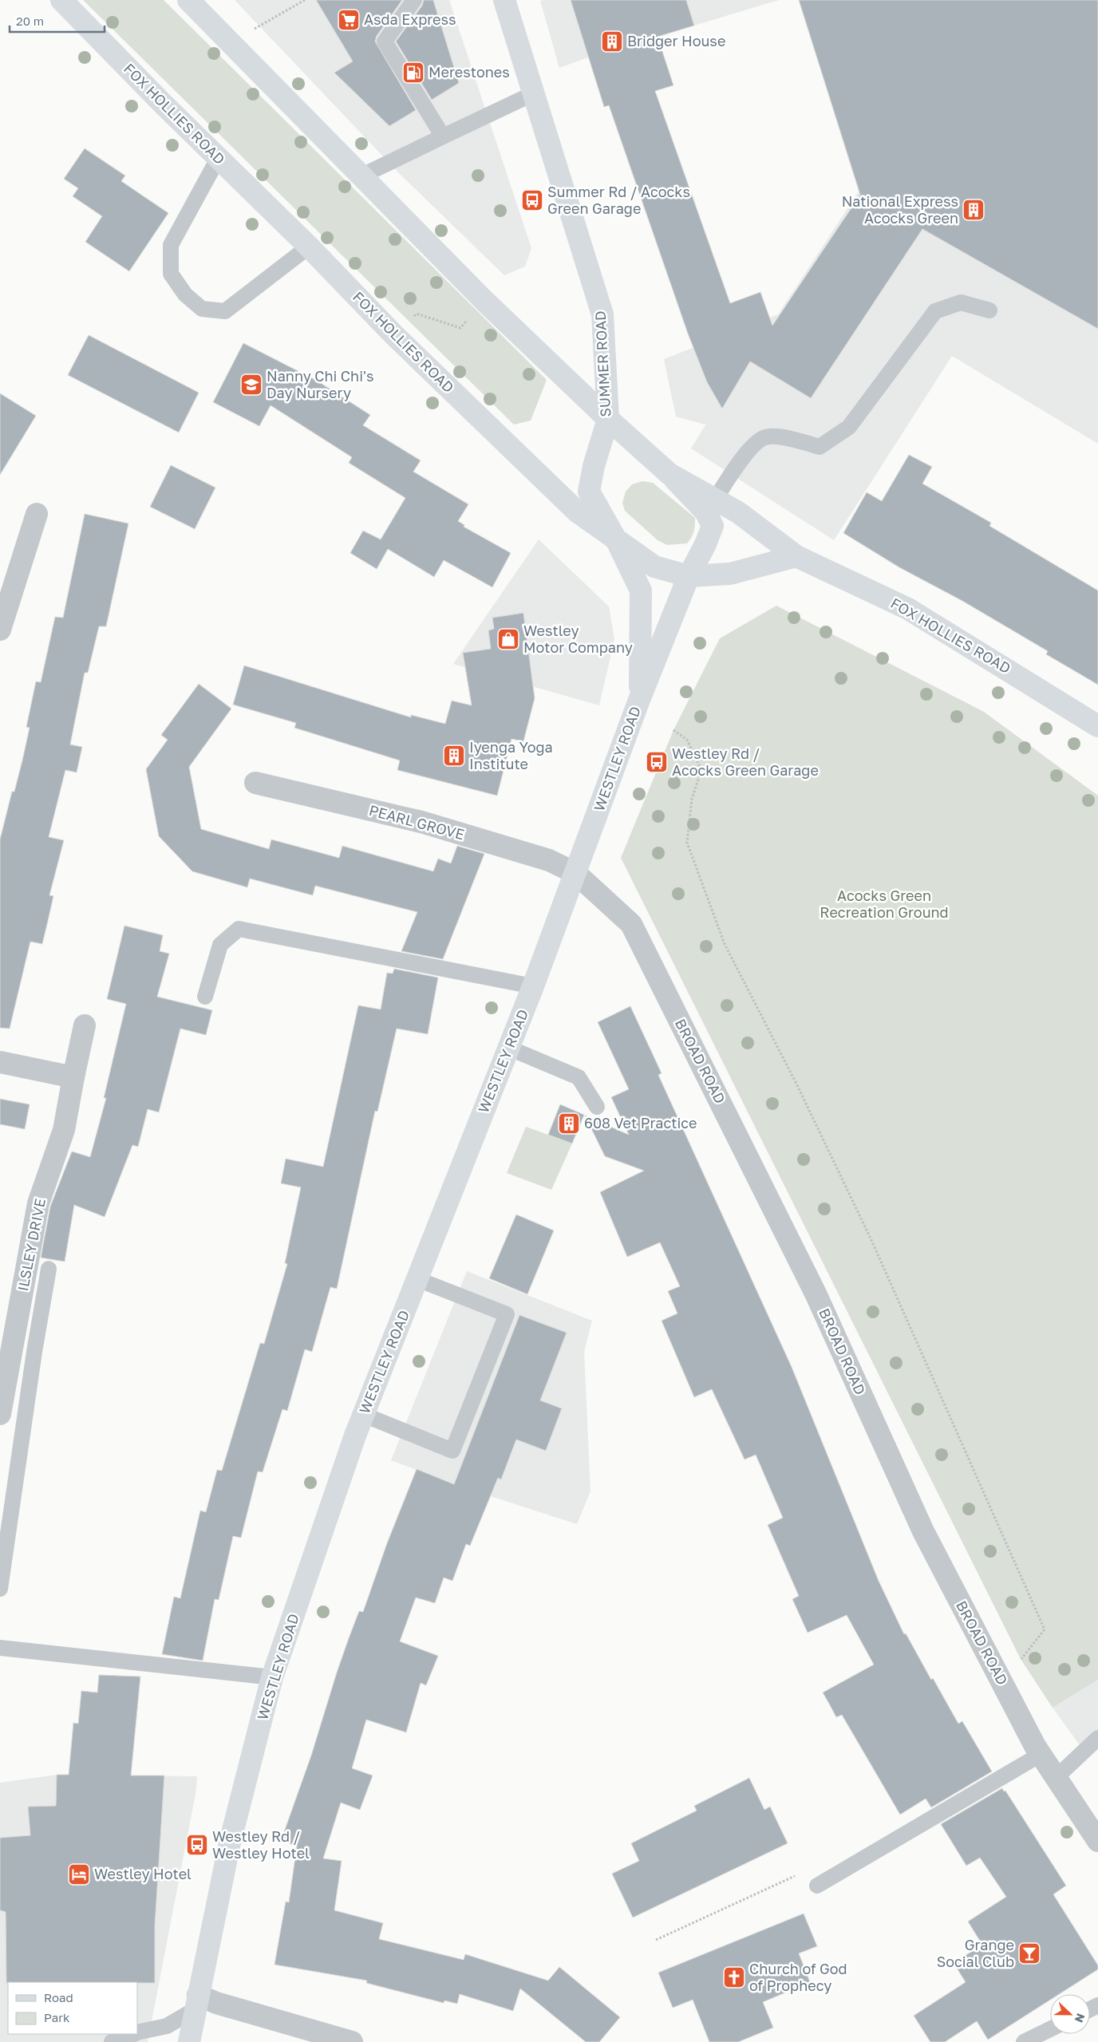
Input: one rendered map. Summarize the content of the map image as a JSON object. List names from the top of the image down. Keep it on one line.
{"streets":{"main road":["FOX HOLLIES ROAD","SUMMER ROAD","WESTLEY ROAD"],"street":["PEARL GROVE","BROAD ROAD","ILSLEY DRIVE"]},"crossings":[["FOX HOLLIES ROAD","SUMMER ROAD"],["FOX HOLLIES ROAD","WESTLEY ROAD"],["SUMMER ROAD","WESTLEY ROAD"],["WESTLEY ROAD","PEARL GROVE"],["WESTLEY ROAD","BROAD ROAD"],["PEARL GROVE","BROAD ROAD"]],"parks":["Acocks Green Recreation Ground"],"places":{"supermarket":["Asda Express"],"building":["Bridger House","National Express Acocks Green","Iyenga Yoga Institute","608 Vet Practice"],"fuel station":["Merestones"],"bus stop":["Summer Rd / Acocks Green Garage","Westley Rd / Acocks Green Garage","Westley Rd / Westley Hotel"],"school or university":["Nanny Chi Chi's Day Nursery"],"shop":["Westley Motor Company"],"hotel":["Westley Hotel"],"bar":["Grange Social Club"],"church":["Church of God of Prophecy"]},"legend":["Road","Park"],"scale_bar":"20 m","north":"right"}
